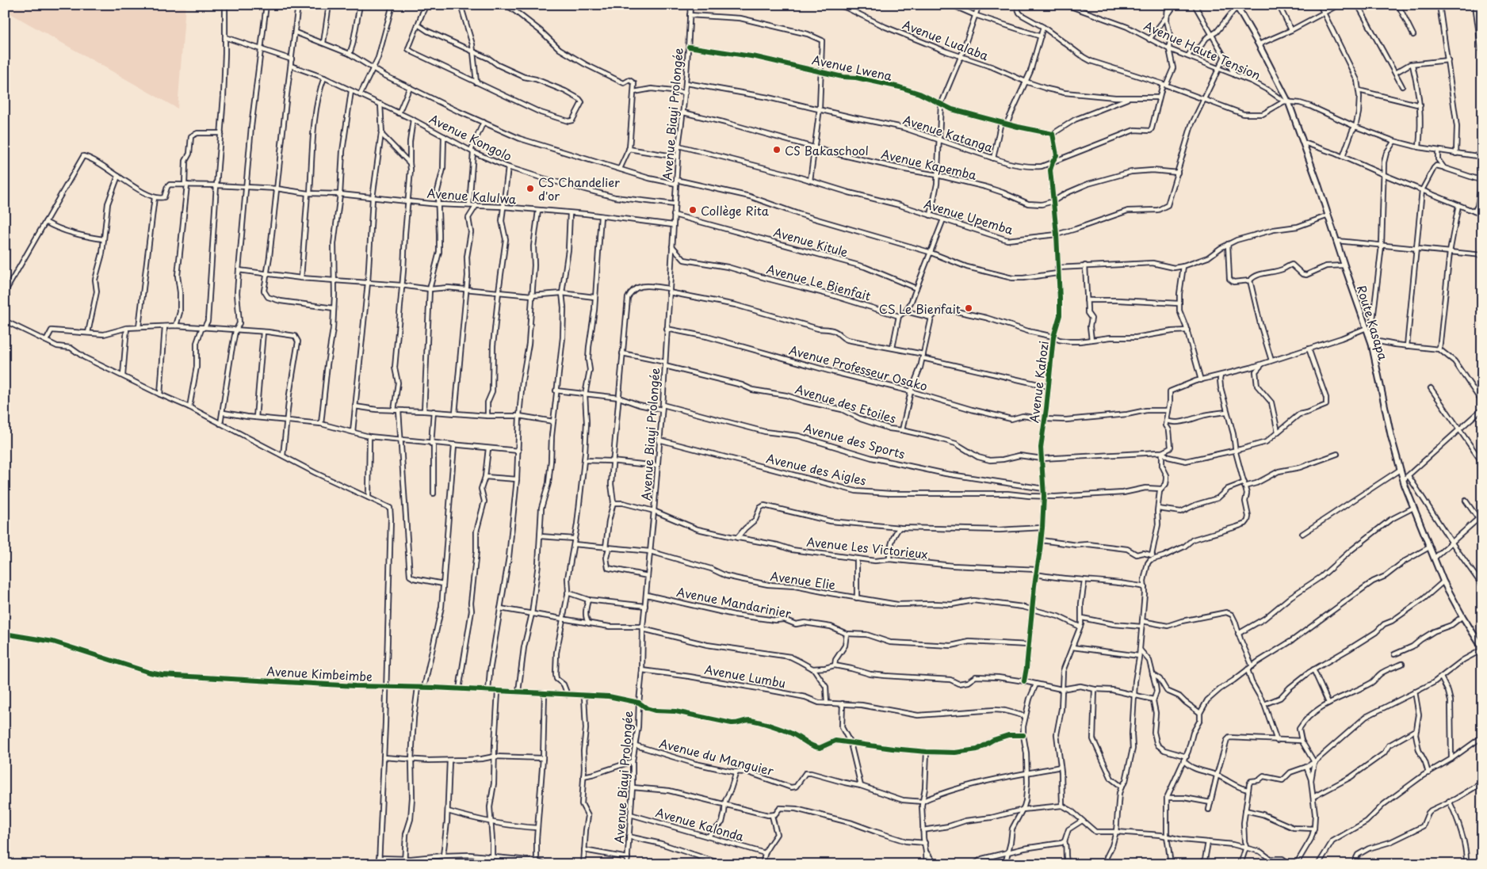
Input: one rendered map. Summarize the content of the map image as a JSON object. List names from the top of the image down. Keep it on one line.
{"streets":{"main road":["Route Kasapa"],"street":["Avenue Lualaba","Avenue Haute Tension","Avenue Lwena","Avenue Biayi Prolongée","Avenue Katanga","Avenue Kongolo","Avenue Kapemba","Avenue Kalulwa","Avenue Upemba","Avenue Kitule","Avenue Le Bienfait","Avenue Professeur Osako","Avenue Kahozi","Avenue des Etoiles","Avenue des Sports","Avenue des Aigles","Avenue Les Victorieux","Avenue Elie","Avenue Mandarinier","Avenue Kimbeimbe","Avenue Lumbu","Avenue du Manguier","Avenue Kalonda"]},"crossings":[["Avenue Lualaba","Avenue Katanga"],["Avenue Haute Tension","Avenue Katanga"],["Avenue Haute Tension","Avenue Upemba"],["Avenue Haute Tension","Route Kasapa"],["Avenue Lwena","Avenue Biayi Prolongée"],["Avenue Biayi Prolongée","Avenue Katanga"],["Avenue Biayi Prolongée","Avenue Kongolo"],["Avenue Biayi Prolongée","Avenue Kapemba"],["Avenue Biayi Prolongée","Avenue Kalulwa"],["Avenue Biayi Prolongée","Avenue Upemba"],["Avenue Biayi Prolongée","Avenue Kitule"],["Avenue Biayi Prolongée","Avenue Le Bienfait"],["Avenue Biayi Prolongée","Avenue Professeur Osako"],["Avenue Biayi Prolongée","Avenue des Etoiles"],["Avenue Biayi Prolongée","Avenue des Sports"],["Avenue Biayi Prolongée","Avenue des Aigles"],["Avenue Biayi Prolongée","Avenue Les Victorieux"],["Avenue Biayi Prolongée","Avenue Elie"],["Avenue Biayi Prolongée","Avenue Mandarinier"],["Avenue Biayi Prolongée","Avenue Kimbeimbe"],["Avenue Biayi Prolongée","Avenue Lumbu"],["Avenue Biayi Prolongée","Avenue du Manguier"],["Avenue Biayi Prolongée","Avenue Kalonda"],["Avenue Katanga","Avenue Kahozi"],["Avenue Kapemba","Avenue Kahozi"],["Avenue Upemba","Avenue Kahozi"],["Avenue Professeur Osako","Avenue Kahozi"],["Avenue Kahozi","Avenue des Etoiles"],["Avenue Kahozi","Avenue des Sports"],["Avenue Kahozi","Avenue des Aigles"],["Avenue Kahozi","Avenue Les Victorieux"],["Avenue Kahozi","Avenue Elie"],["Avenue Kahozi","Avenue Mandarinier"]],"places":["CS Bakaschool","CS Chandelier d'or","Collège Rita","CS Le Bienfait"]}
